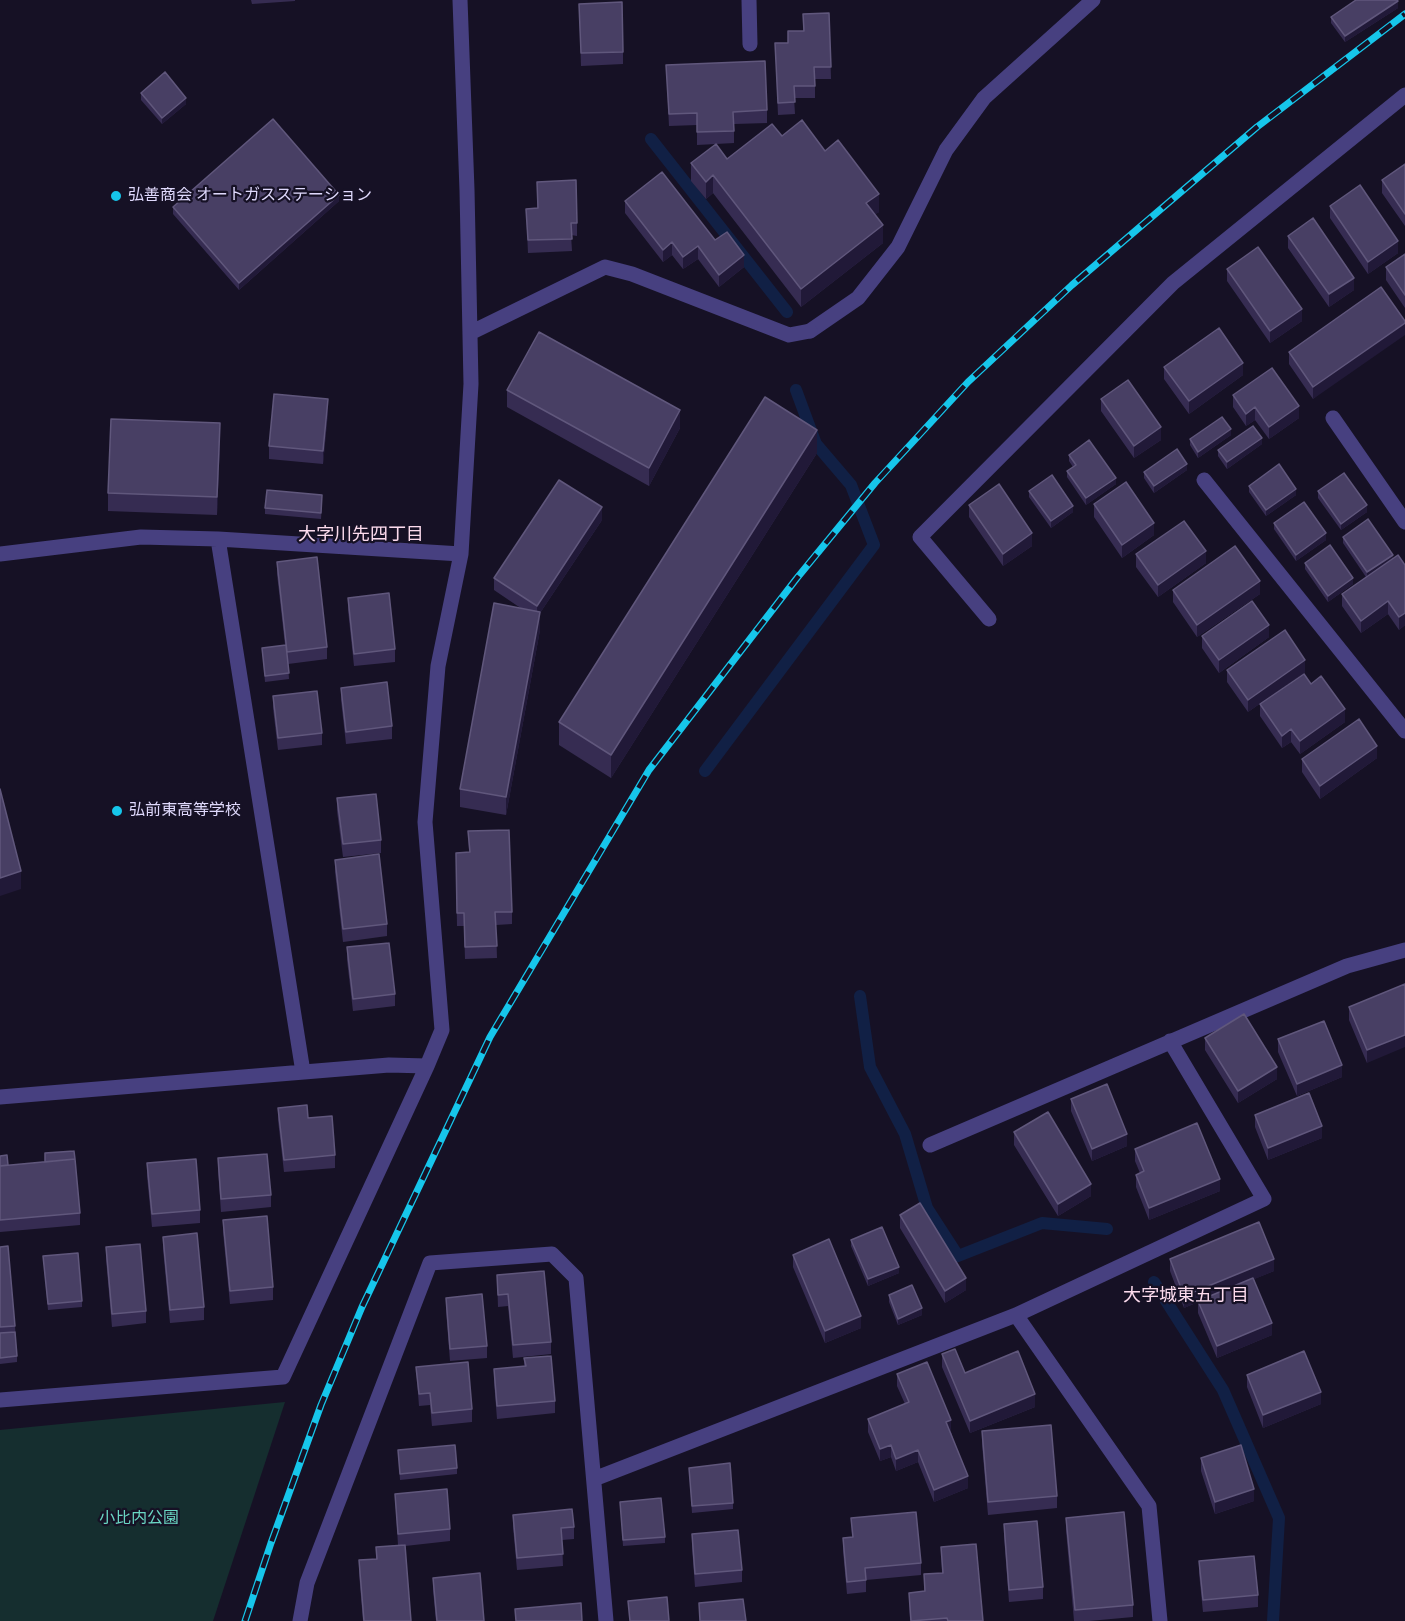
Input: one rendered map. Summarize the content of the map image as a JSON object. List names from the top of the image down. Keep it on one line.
{"districts":["大字川先四丁目","大字城東五丁目"],"parks":["小比内公園"],"places":["弘善商会 オートガスステーション","弘前東高等学校"]}
